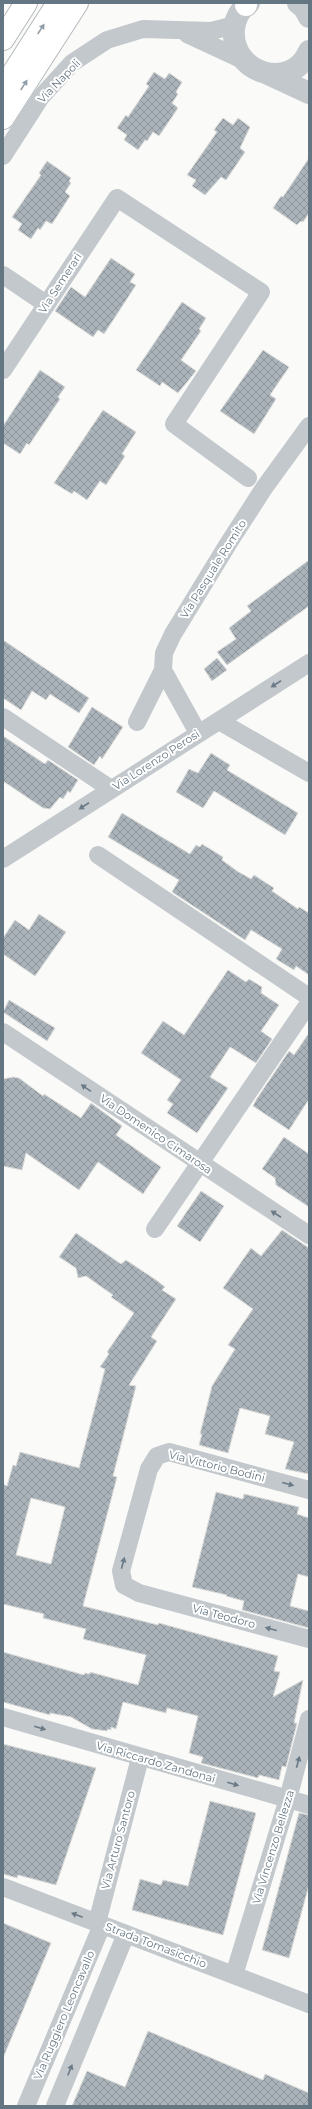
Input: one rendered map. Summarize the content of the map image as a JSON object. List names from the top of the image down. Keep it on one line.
{"streets":{"street":["Via Napoli","Via Semerari","Via Pasquale Romito","Via Lorenzo Perosi","Via Domenico Cimarosa","Via Vittorio Bodini","Via Teodoro","Via Riccardo Zandonai","Via Arturo Santoro","Via Vincenzo Bellezza","Strada Tomasicchio","Via Ruggiero Leoncavallo"]},"crossings":[["Via Vittorio Bodini","Via Teodoro"],["Via Riccardo Zandonai","Via Arturo Santoro"],["Via Riccardo Zandonai","Via Vincenzo Bellezza"],["Via Arturo Santoro","Strada Tomasicchio"],["Via Arturo Santoro","Via Ruggiero Leoncavallo"],["Via Vincenzo Bellezza","Strada Tomasicchio"],["Strada Tomasicchio","Via Ruggiero Leoncavallo"]],"one_way":["Via Lorenzo Perosi","Via Domenico Cimarosa","Via Teodoro","Via Riccardo Zandonai"]}
